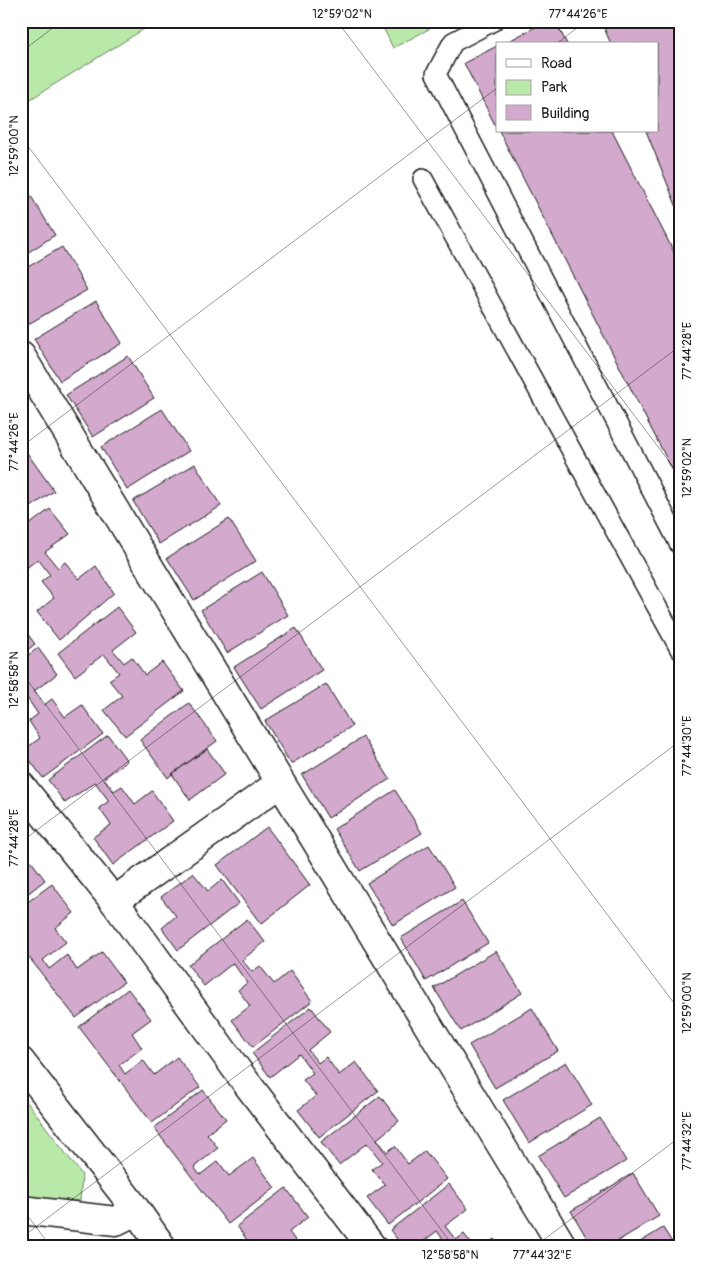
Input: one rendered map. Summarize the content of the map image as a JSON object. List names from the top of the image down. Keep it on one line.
{"legend":["Road","Park","Building"],"coordinates":["12°59'02\"N","77°44'26\"E","12°59'00\"N","77°44'28\"E","12°58'58\"N","77°44'30\"E","77°44'32\"E"]}
